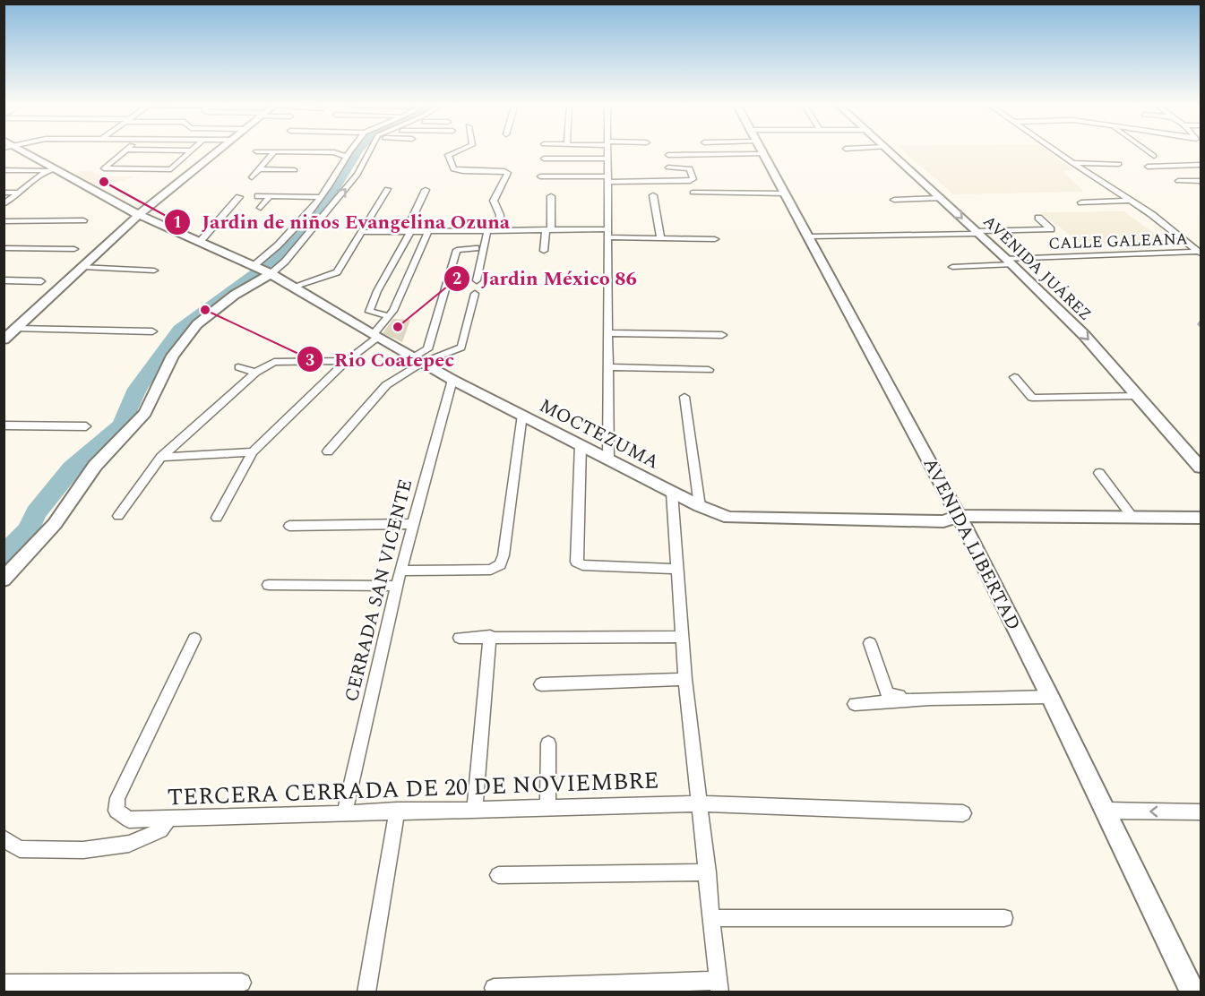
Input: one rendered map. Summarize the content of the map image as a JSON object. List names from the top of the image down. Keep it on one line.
{"streets":{"street":["CALLE GALEANA","AVENIDA JUÁREZ","MOCTEZUMA","AVENIDA LIBERTAD","CERRADA SAN VICENTE","TERCERA CERRADA DE 20 DE NOVIEMBRE"]},"crossings":[["CALLE GALEANA","AVENIDA JUÁREZ"],["MOCTEZUMA","AVENIDA LIBERTAD"],["MOCTEZUMA","CERRADA SAN VICENTE"],["CERRADA SAN VICENTE","TERCERA CERRADA DE 20 DE NOVIEMBRE"]],"one_way":["AVENIDA JUÁREZ"],"places":["Jardin de niños Evangelina Ozuna","Rio Coatepec","Jardin México 86"]}
